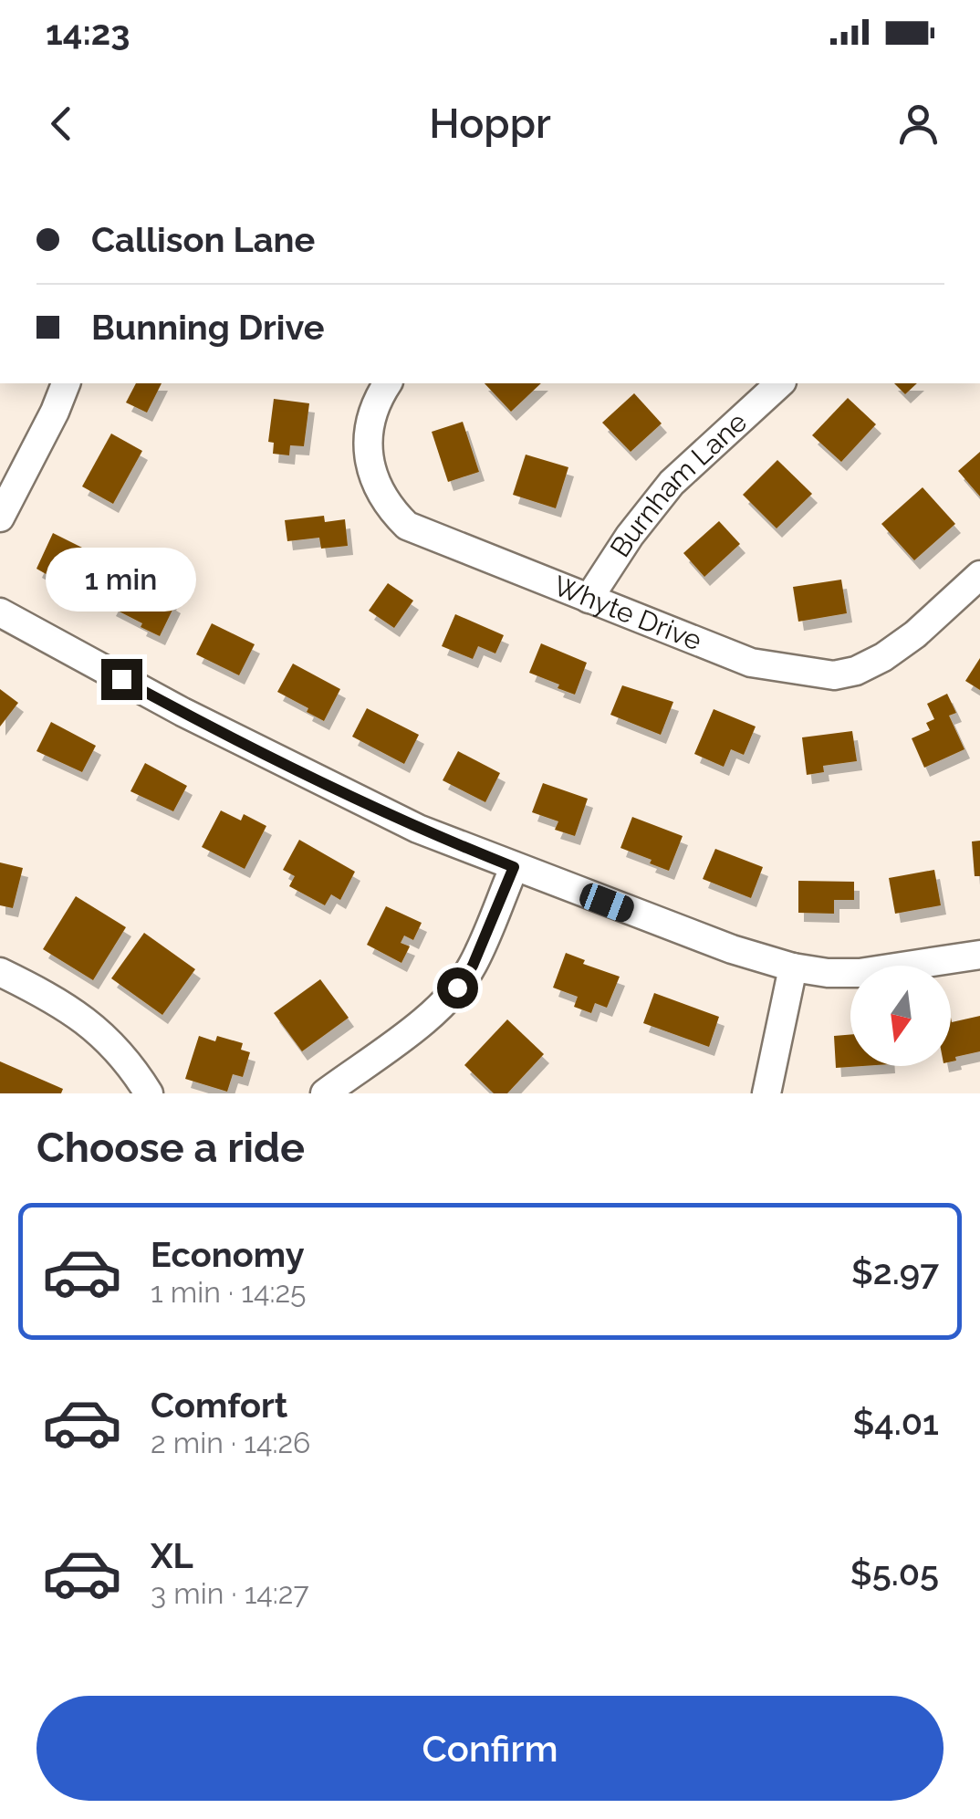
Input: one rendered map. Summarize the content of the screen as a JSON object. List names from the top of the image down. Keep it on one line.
{"streets":{"street":["Burnham Lane","Whyte Drive"]},"crossings":[["Burnham Lane","Whyte Drive"]],"north":"bottom","page":{"status":"14:23","header":"Hoppr","banner":["Callison Lane","Bunning Drive"],"bubble":"1 min","heading":"Choose a ride","list":[{"name":"Economy","note":"1 min · 14:25","value":"$2.97"},{"name":"Comfort","note":"2 min · 14:26","value":"$4.01"},{"name":"XL","note":"3 min · 14:27","value":"$5.05"}],"buttons":"Confirm"}}
